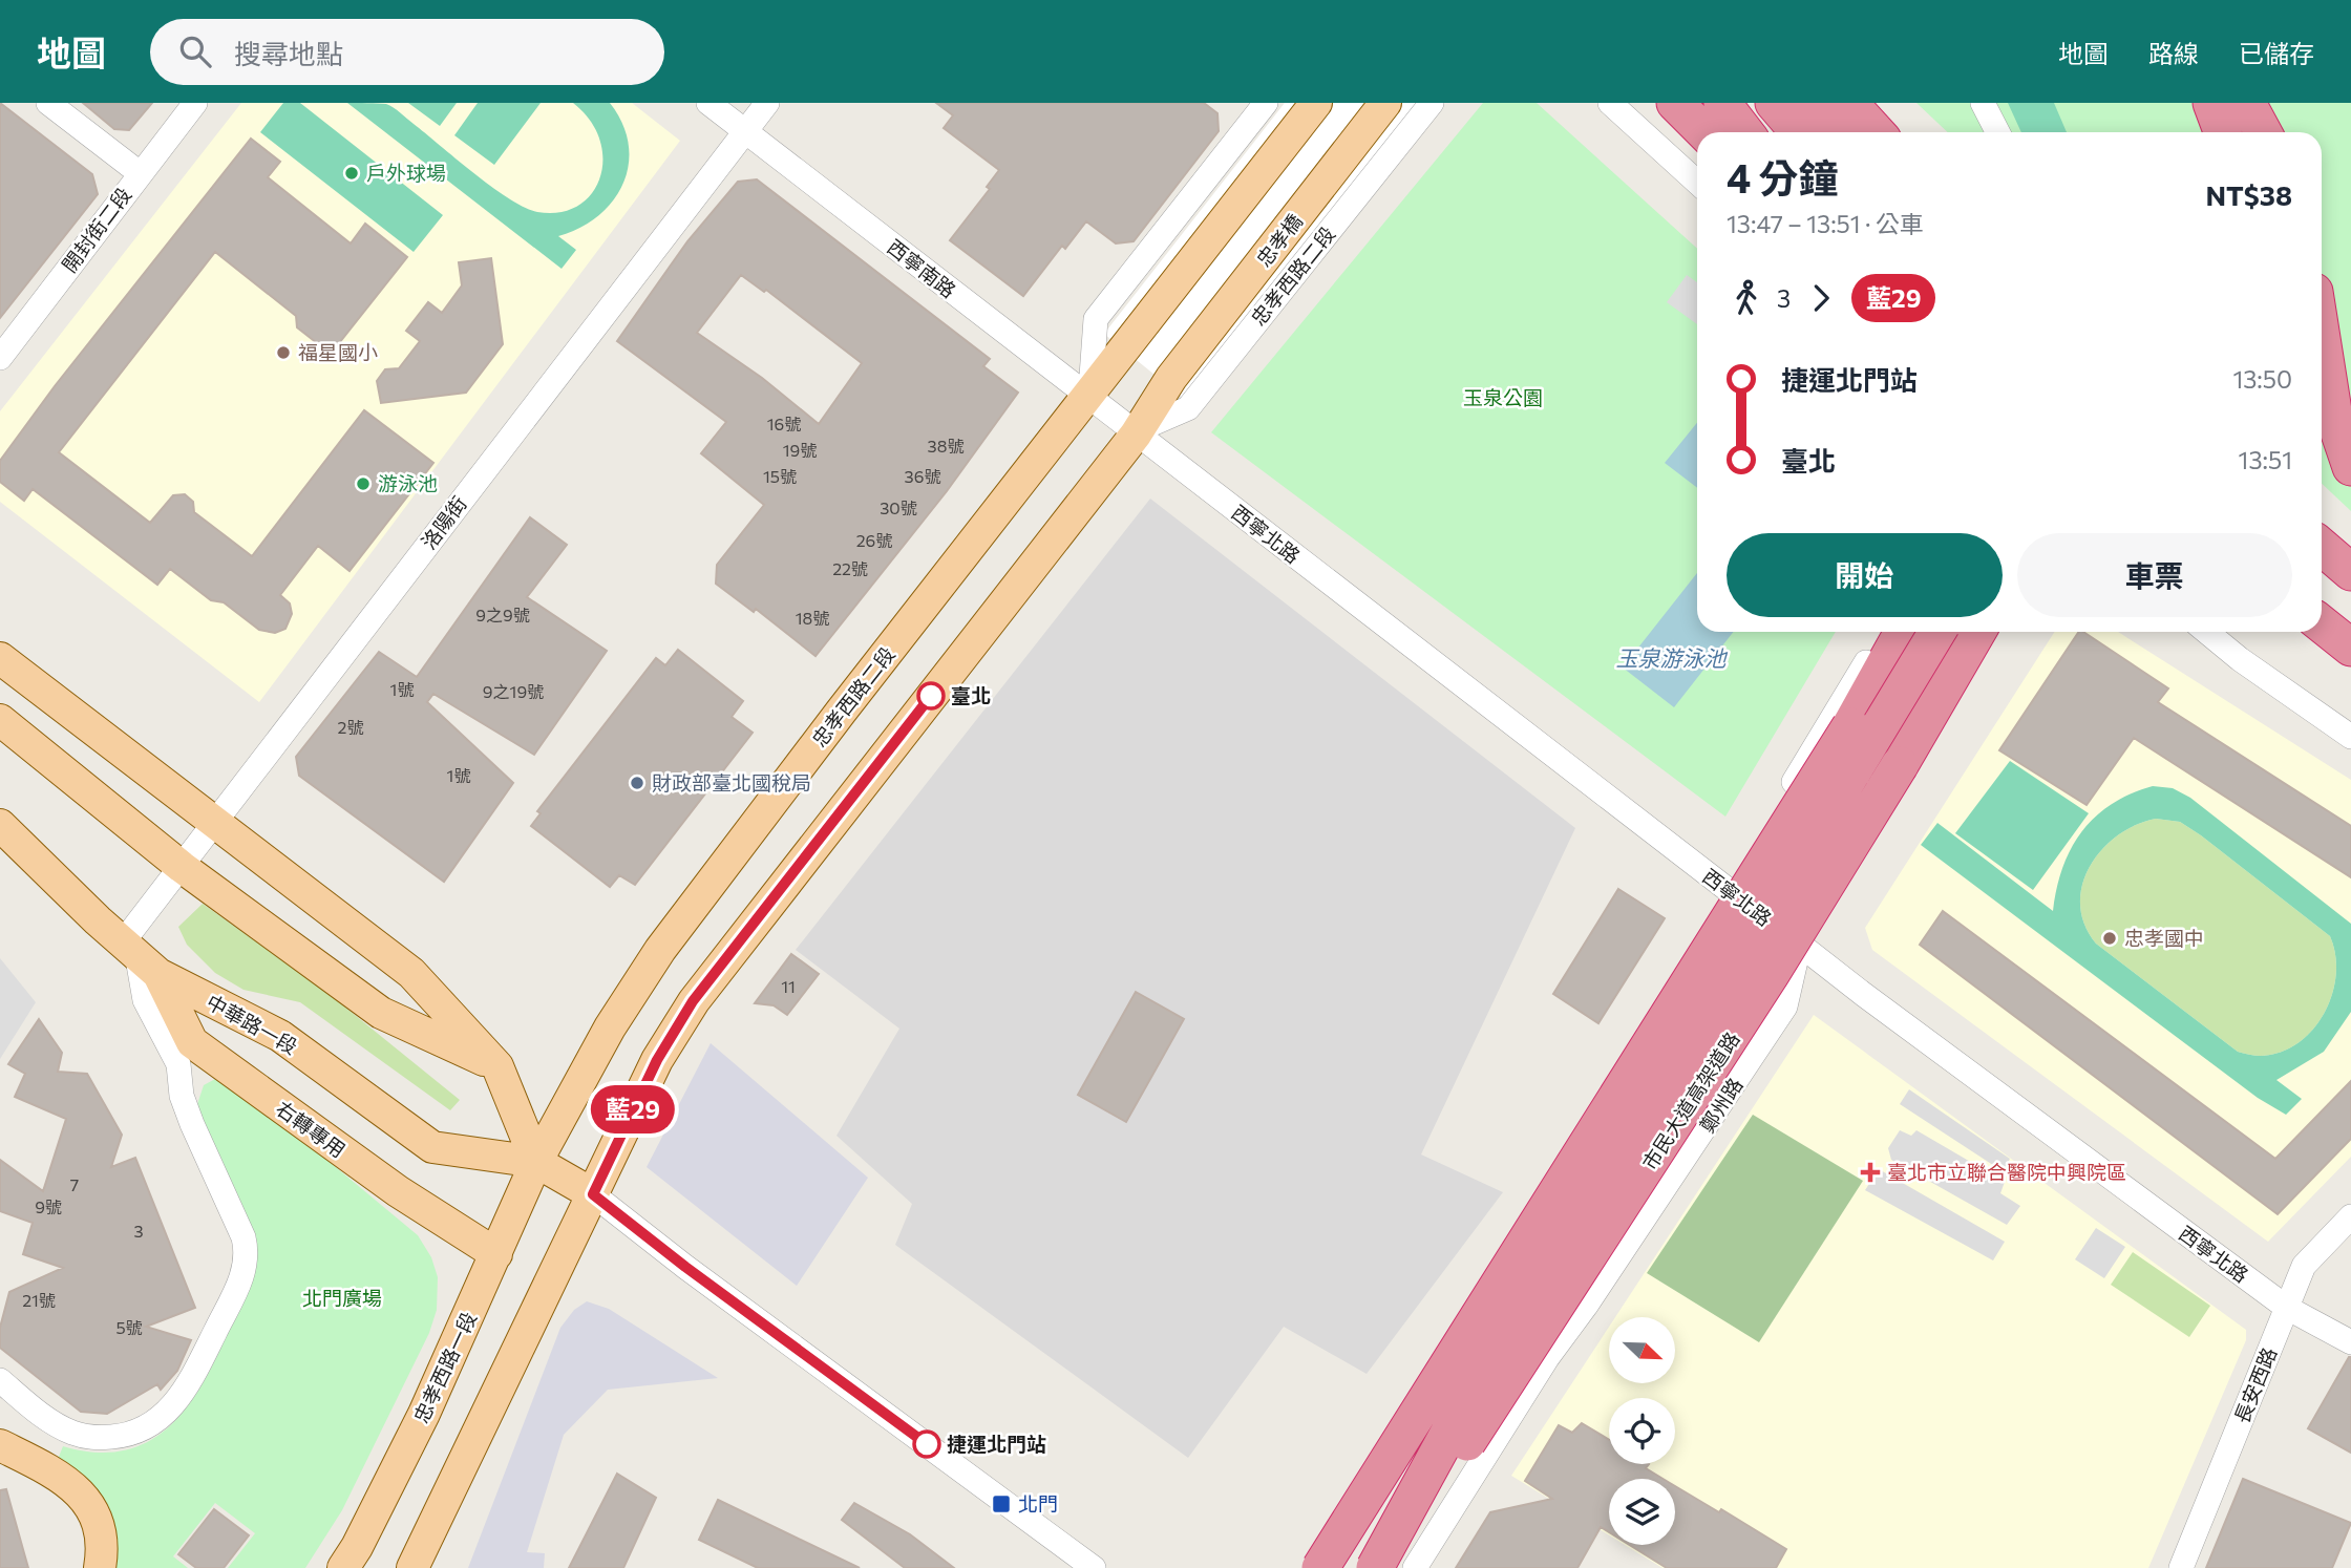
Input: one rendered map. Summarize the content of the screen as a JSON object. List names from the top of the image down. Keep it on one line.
{"streets":{"highway":["市民大道高架道路"],"main road":["忠孝橋","忠孝西路二段","中華路一段","右轉專用","忠孝西路一段"],"street":["開封街二段","西寧南路","洛陽街","西寧北路","鄭州路","長安西路"]},"crossings":[["忠孝橋","忠孝西路二段"],["西寧南路","忠孝西路二段"],["西寧南路","洛陽街"],["西寧南路","西寧北路"],["忠孝西路二段","西寧北路"],["忠孝西路二段","中華路一段"],["忠孝西路二段","忠孝西路一段"],["洛陽街","中華路一段"],["洛陽街","右轉專用"],["西寧北路","鄭州路"],["西寧北路","長安西路"],["中華路一段","右轉專用"],["中華路一段","忠孝西路一段"],["右轉專用","忠孝西路一段"]],"water":["玉泉游泳池"],"parks":["玉泉公園","北門廣場"],"places":{"other":["戶外球場","福星國小","游泳池","臺北","財政部臺北國稅局","忠孝國中","捷運北門站"],"health":["臺北市立聯合醫院中興院區"],"transit":["北門"]},"lines":["bus line 藍29"],"house_numbers":["16號","38號","19號","15號","36號","30號","26號","22號","9之9號","18號","1號","9之19號","2號","1號","11","7","9號","3","21號","5號"],"north":"bottom right","page":{"header":"地圖","search":"搜尋地點","nav":["地圖","路線","已儲存"],"on_map":"藍29","heading":["4 分鐘","13:47 – 13:51 · 公車","NT$38"],"legs":["3","藍29"],"list":[{"name":"捷運北門站","value":"13:50"},{"name":"臺北","value":"13:51"}],"buttons":["開始","車票"]}}
